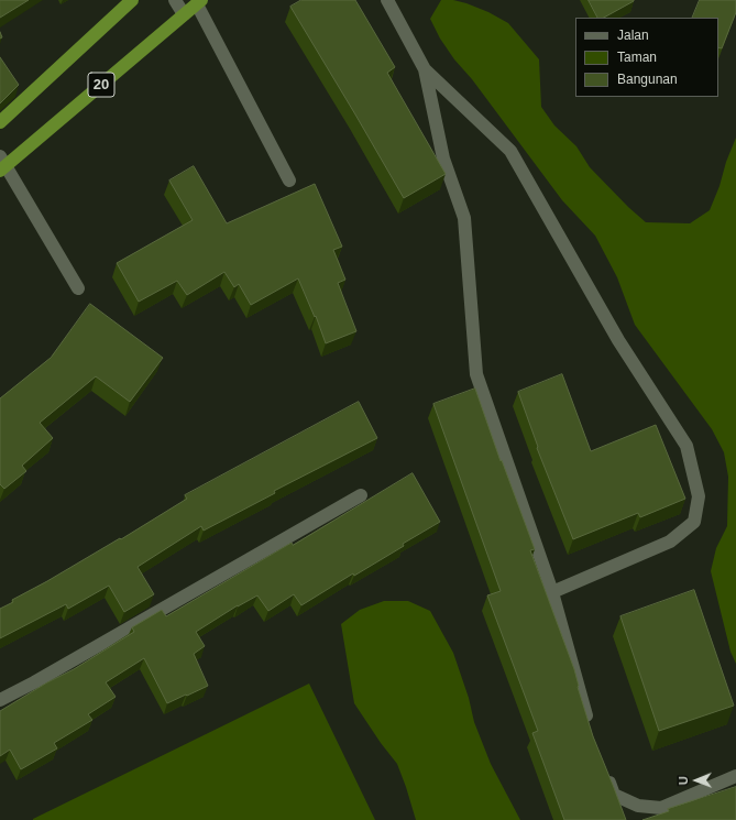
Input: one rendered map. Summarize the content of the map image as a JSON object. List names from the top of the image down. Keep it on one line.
{"streets":{"highway":["20"]},"legend":["Jalan","Taman","Bangunan"],"north":"left"}
